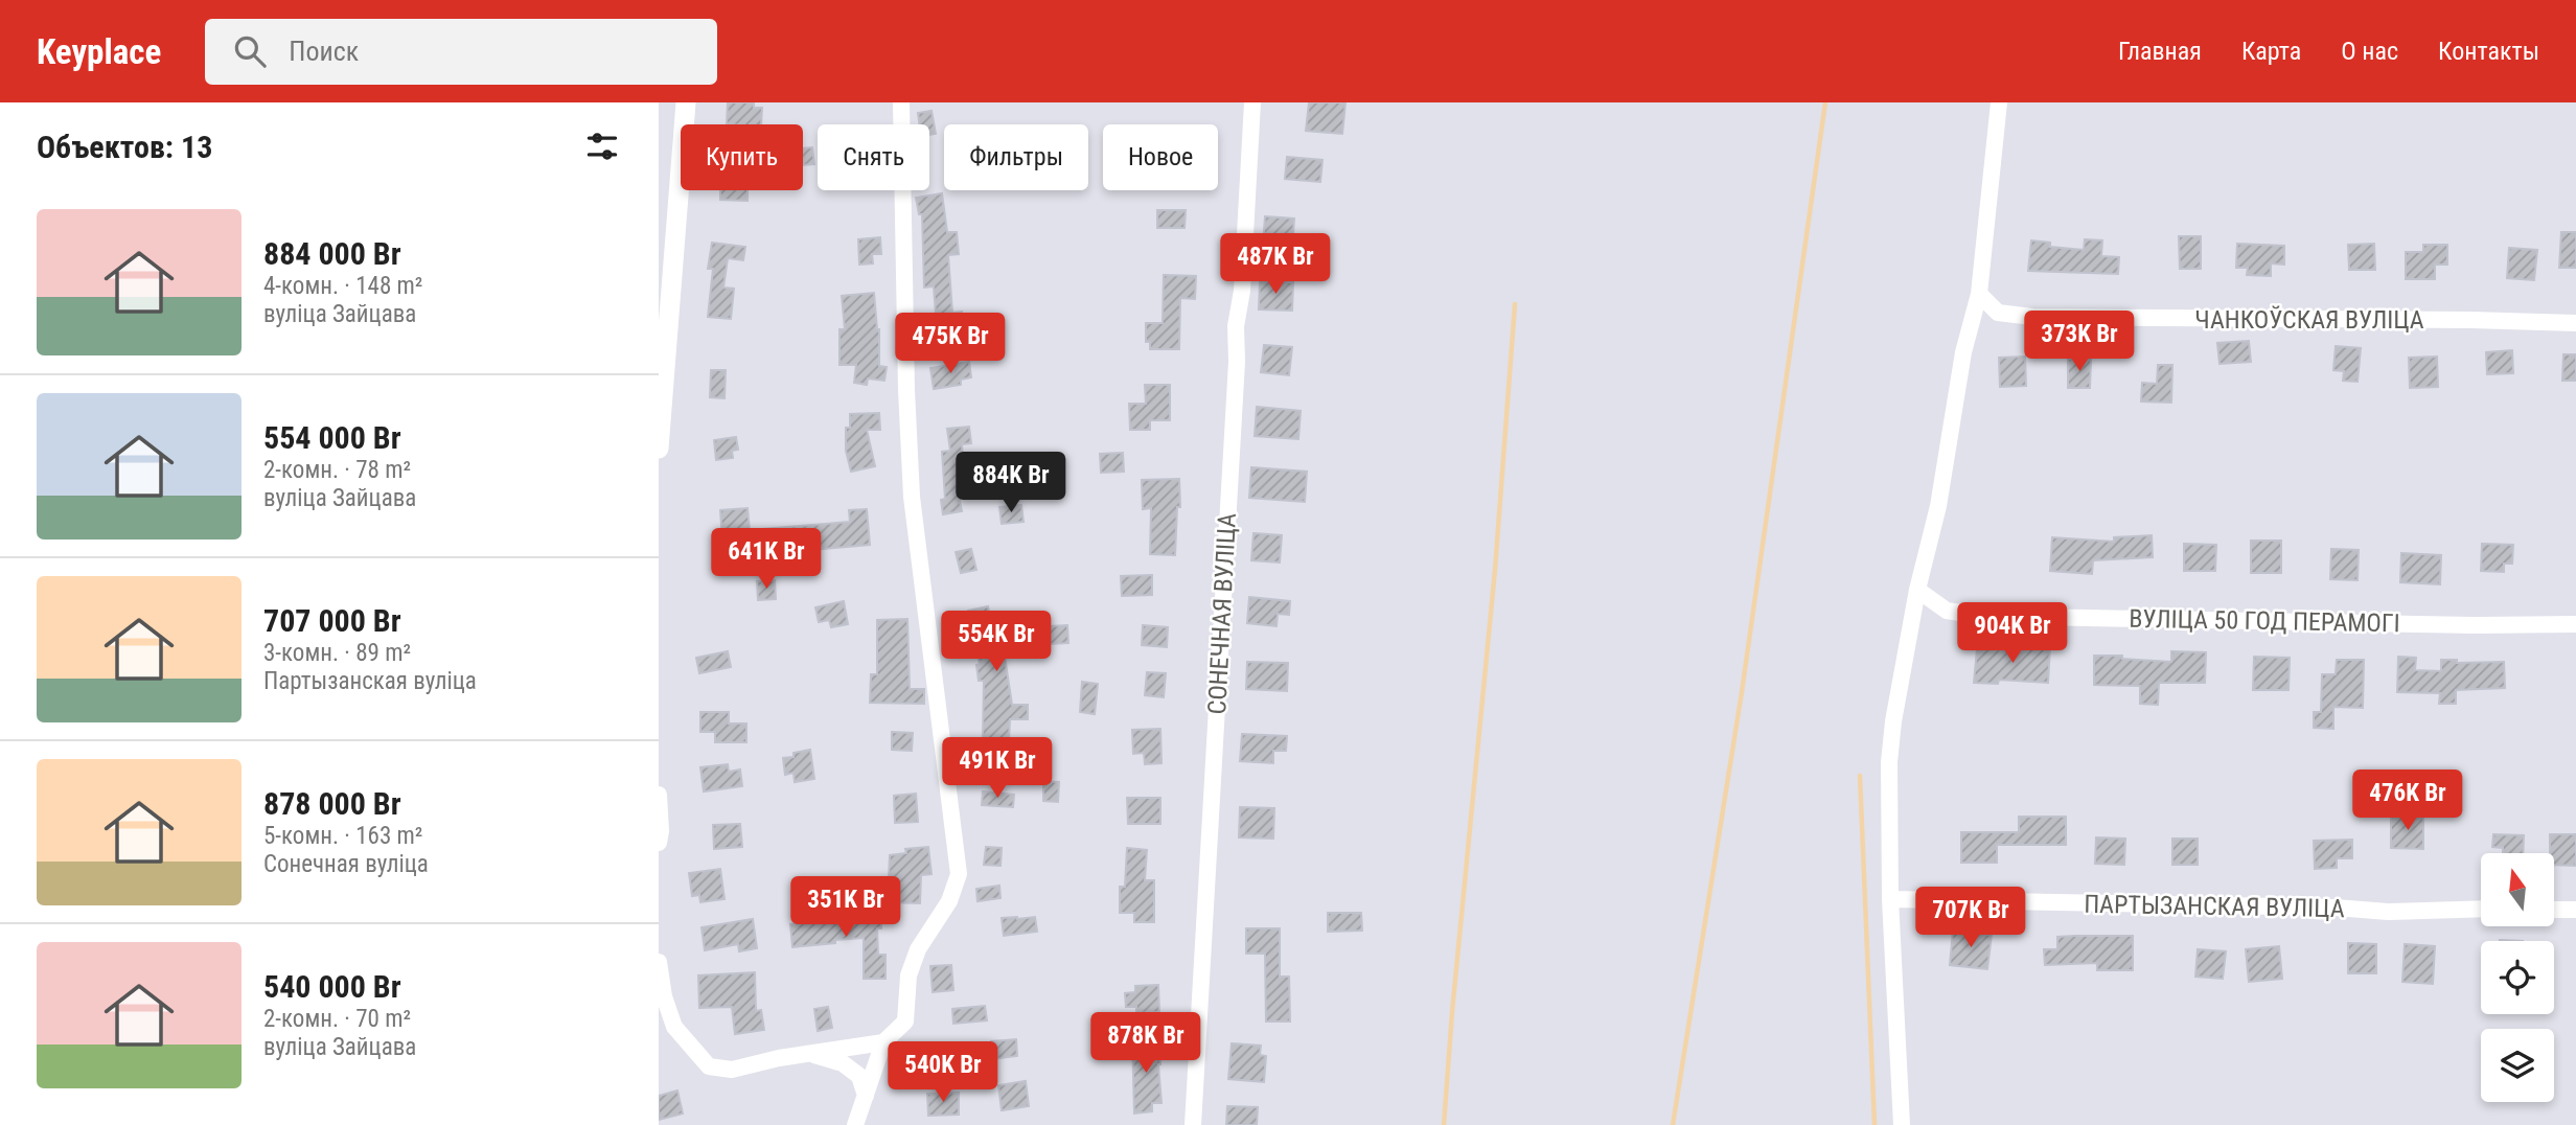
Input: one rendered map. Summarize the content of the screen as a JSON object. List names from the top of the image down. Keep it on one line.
{"streets":{"street":["ЧАНКОЎСКАЯ ВУЛІЦА","СОНЕЧНАЯ ВУЛІЦА","ВУЛІЦА 50 ГОД ПЕРАМОГІ","ПАРТЫЗАНСКАЯ ВУЛІЦА"]},"north":"top","page":{"header":"Keyplace","search":"Поиск","nav":["Главная","Карта","О нас","Контакты"],"heading":"Объектов: 13","chip":["Купить","Снять","Фильтры","Новое"],"list":[{"name":"884 000 Br","note":"4-комн. · 148 m² · вуліца Зайцава"},{"name":"554 000 Br","note":"2-комн. · 78 m² · вуліца Зайцава"},{"name":"707 000 Br","note":"3-комн. · 89 m² · Партызанская вуліца"},{"name":"878 000 Br","note":"5-комн. · 163 m² · Сонечная вуліца"},{"name":"540 000 Br","note":"2-комн. · 70 m² · вуліца Зайцава"}],"price":["487K Br","373K Br","475K Br","884K Br","641K Br","904K Br","554K Br","491K Br","476K Br","351K Br","707K Br","878K Br","540K Br"]}}
